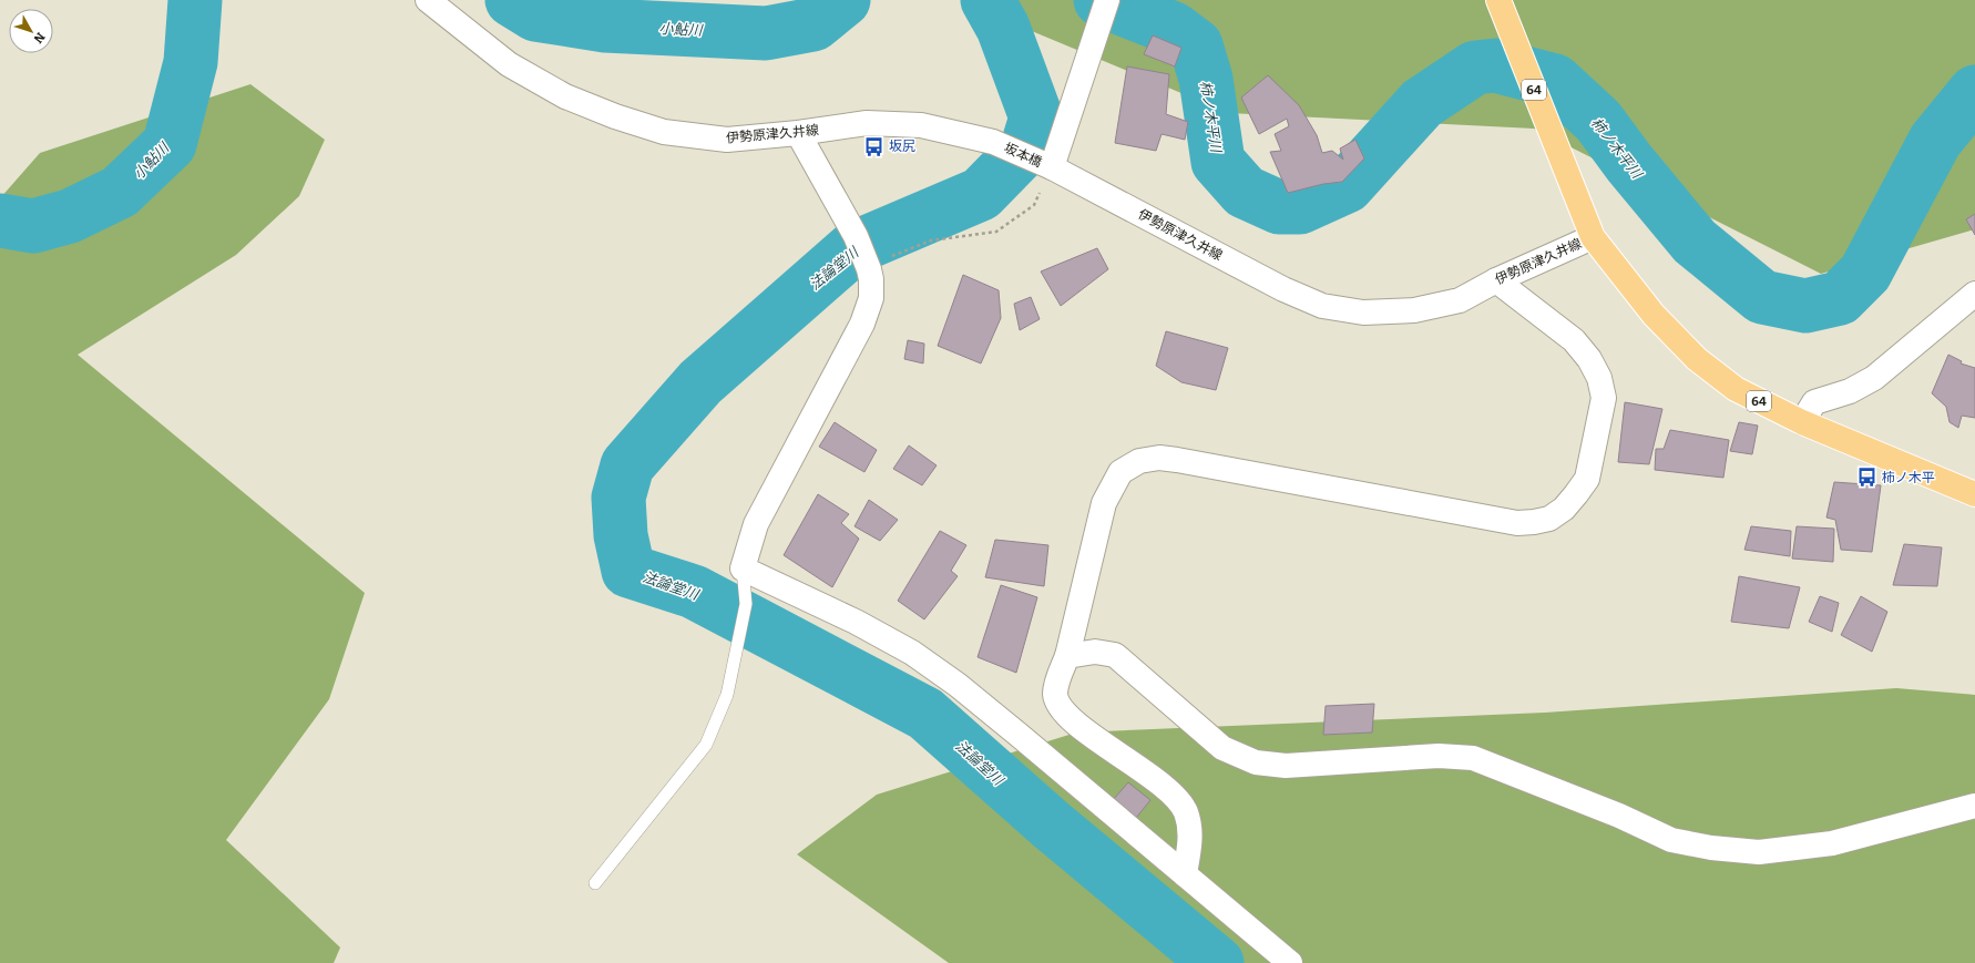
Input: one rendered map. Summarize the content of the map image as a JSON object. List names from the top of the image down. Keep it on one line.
{"streets":{"main road":["64","伊勢原津久井線"],"street":["坂本橋"]},"crossings":[["64","伊勢原津久井線"],["伊勢原津久井線","坂本橋"]],"water":["小鮎川","柿ノ木平川","法論堂川"],"places":{"bus stop":["坂尻","柿ノ木平"]},"north":"bottom right"}
